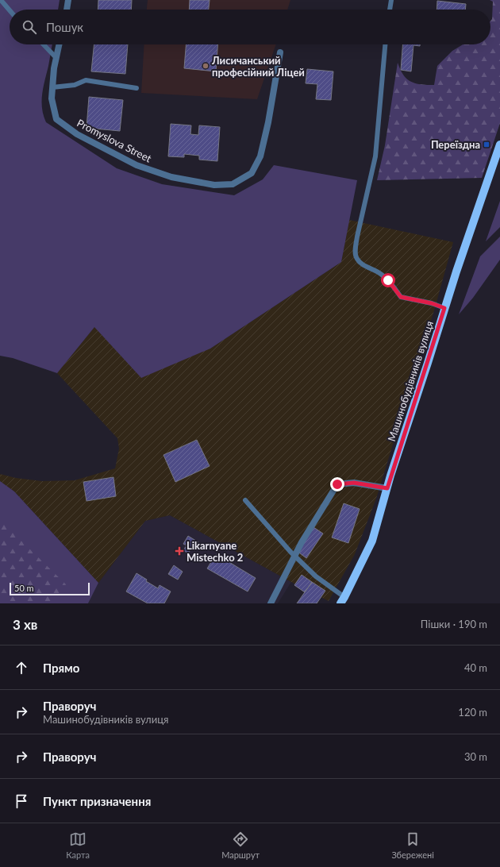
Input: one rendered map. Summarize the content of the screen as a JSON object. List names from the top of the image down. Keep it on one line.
{"streets":{"main road":["Машинобудівників вулиця"],"street":["Promyslova Street"]},"places":{"other":["Лисичанський професійний Ліцей"],"transit":["Переїздна"],"health":["Likarnyane Mistechko 2"]},"scale_bar":"50 m","page":{"search":"Пошук","scale":"50 m","heading":["3 хв","Пішки · 190 m"],"list":[["Прямо","40 m"],["Праворуч","Машинобудівників вулиця","120 m"],["Праворуч","30 m"],"Пункт призначення"],"nav":["Карта","Маршрут","Збережені"]}}
